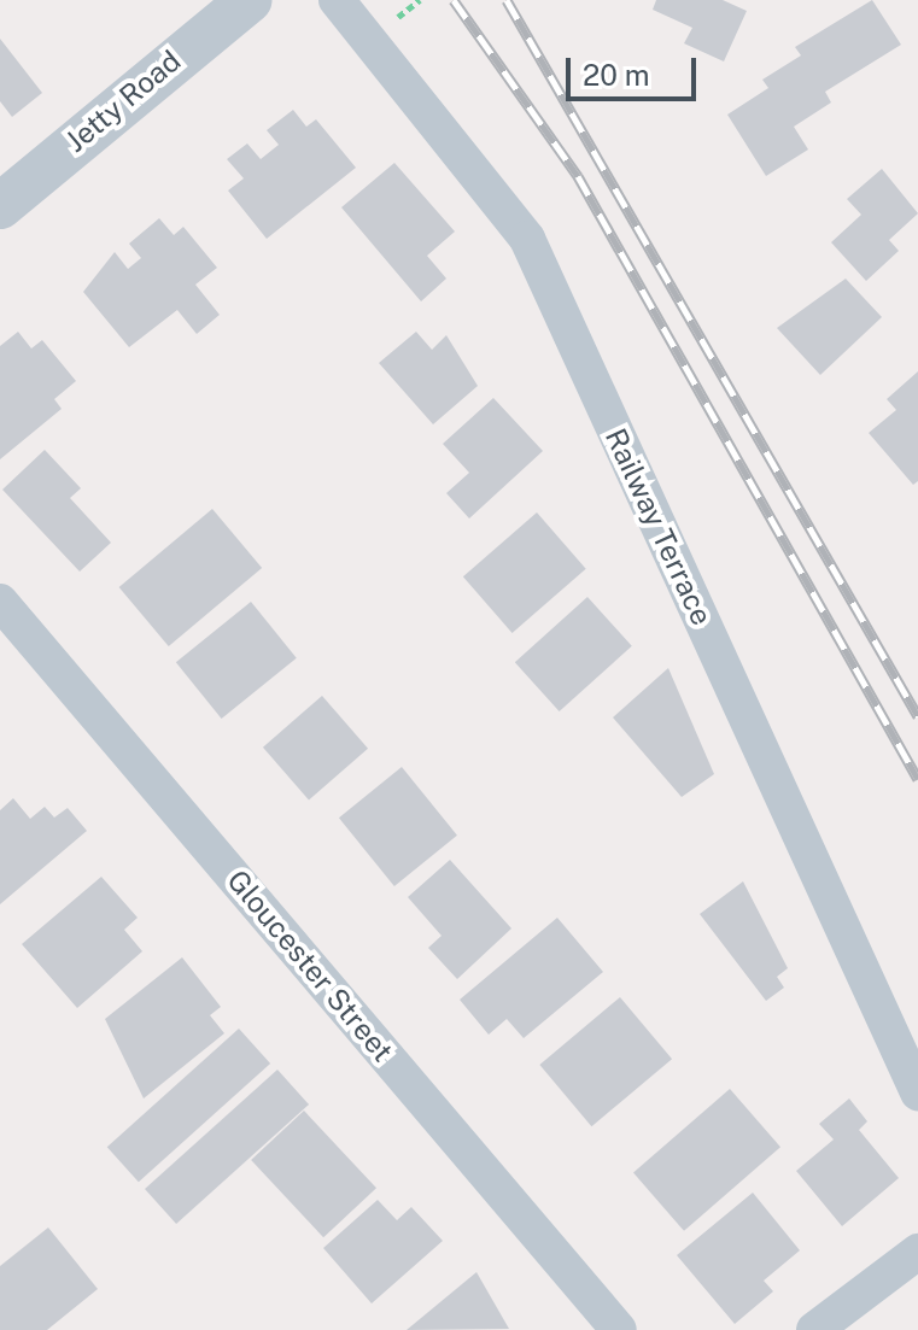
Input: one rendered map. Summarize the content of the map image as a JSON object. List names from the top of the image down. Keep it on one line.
{"streets":{"street":["Jetty Road","Railway Terrace","Gloucester Street"]},"scale_bar":"20 m"}
